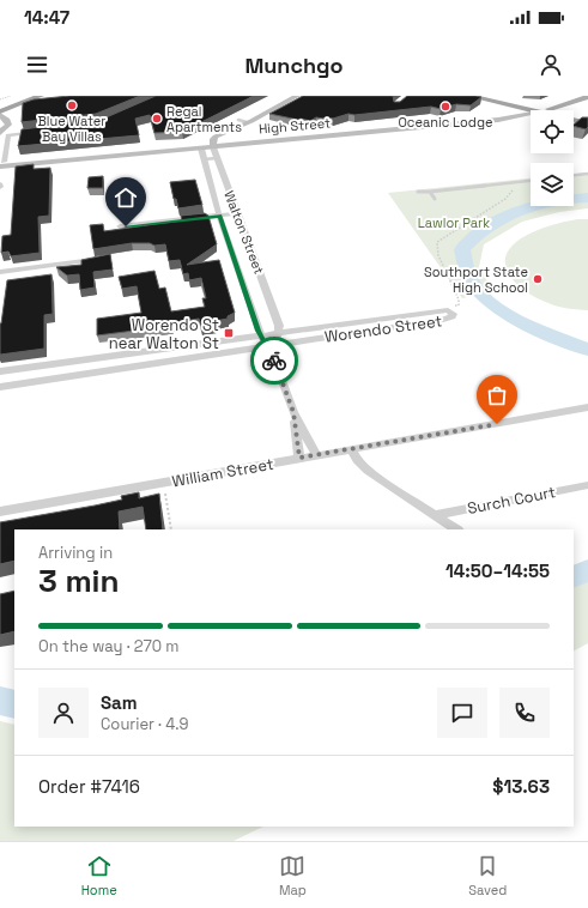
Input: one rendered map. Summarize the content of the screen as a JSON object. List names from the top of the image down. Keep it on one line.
{"streets":{"highway":["High Street"],"street":["Walton Street","Worendo Street","William Street","Surch Court"]},"crossings":[["High Street","Walton Street"],["Walton Street","Worendo Street"],["Walton Street","William Street"]],"parks":["Lawlor Park"],"places":{"other":["Blue Water Bay Villas","Oceanic Lodge","Regal Apartments","Southport State High School"],"transit":["Worendo St near Walton St"]},"page":{"status":"14:47","header":"Munchgo","heading":["3 min","Arriving in","14:50–14:55"],"panel":["Sam","Courier · 4.9","Order #7416","$13.63"],"bar":"On the way · 270 m","tabs":["Home","Map","Saved"]}}
